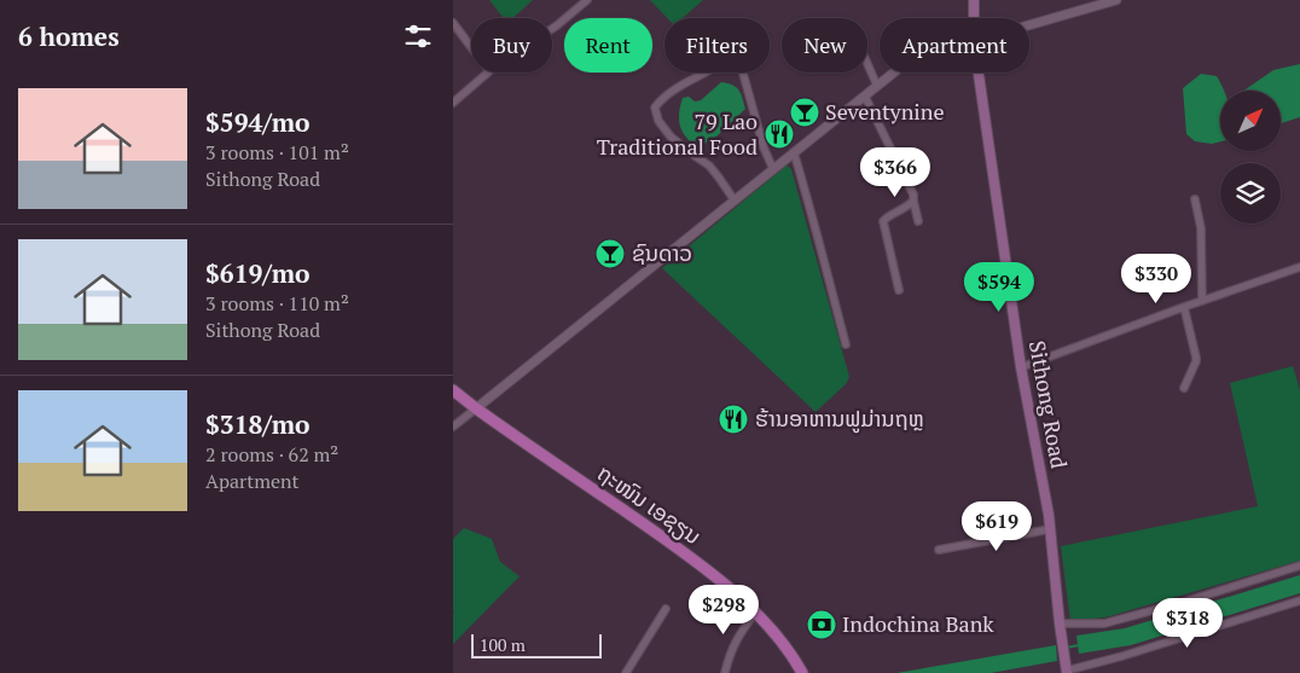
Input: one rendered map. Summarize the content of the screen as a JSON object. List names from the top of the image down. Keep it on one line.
{"streets":{"main road":["Sithong Road","ຖະໜົນ ເອຊຽນ"]},"places":{"bar":["Seventynine","ຊົນດາວ"],"restaurant":["79 Lao Traditional Food","ຮ້ານອາຫານຟູມ່ານຖຫຼ"],"bank":["Indochina Bank"]},"scale_bar":"100 m","north":"top right","page":{"heading":"6 homes","chip":["Buy","Rent","Filters","New","Apartment"],"list":[{"name":"$594/mo","note":"3 rooms · 101 m² · Sithong Road"},{"name":"$619/mo","note":"3 rooms · 110 m² · Sithong Road"},{"name":"$318/mo","note":"2 rooms · 62 m² · Apartment"}],"price":["$366","$330","$594","$619","$298","$318"],"scale":"100 m"}}
